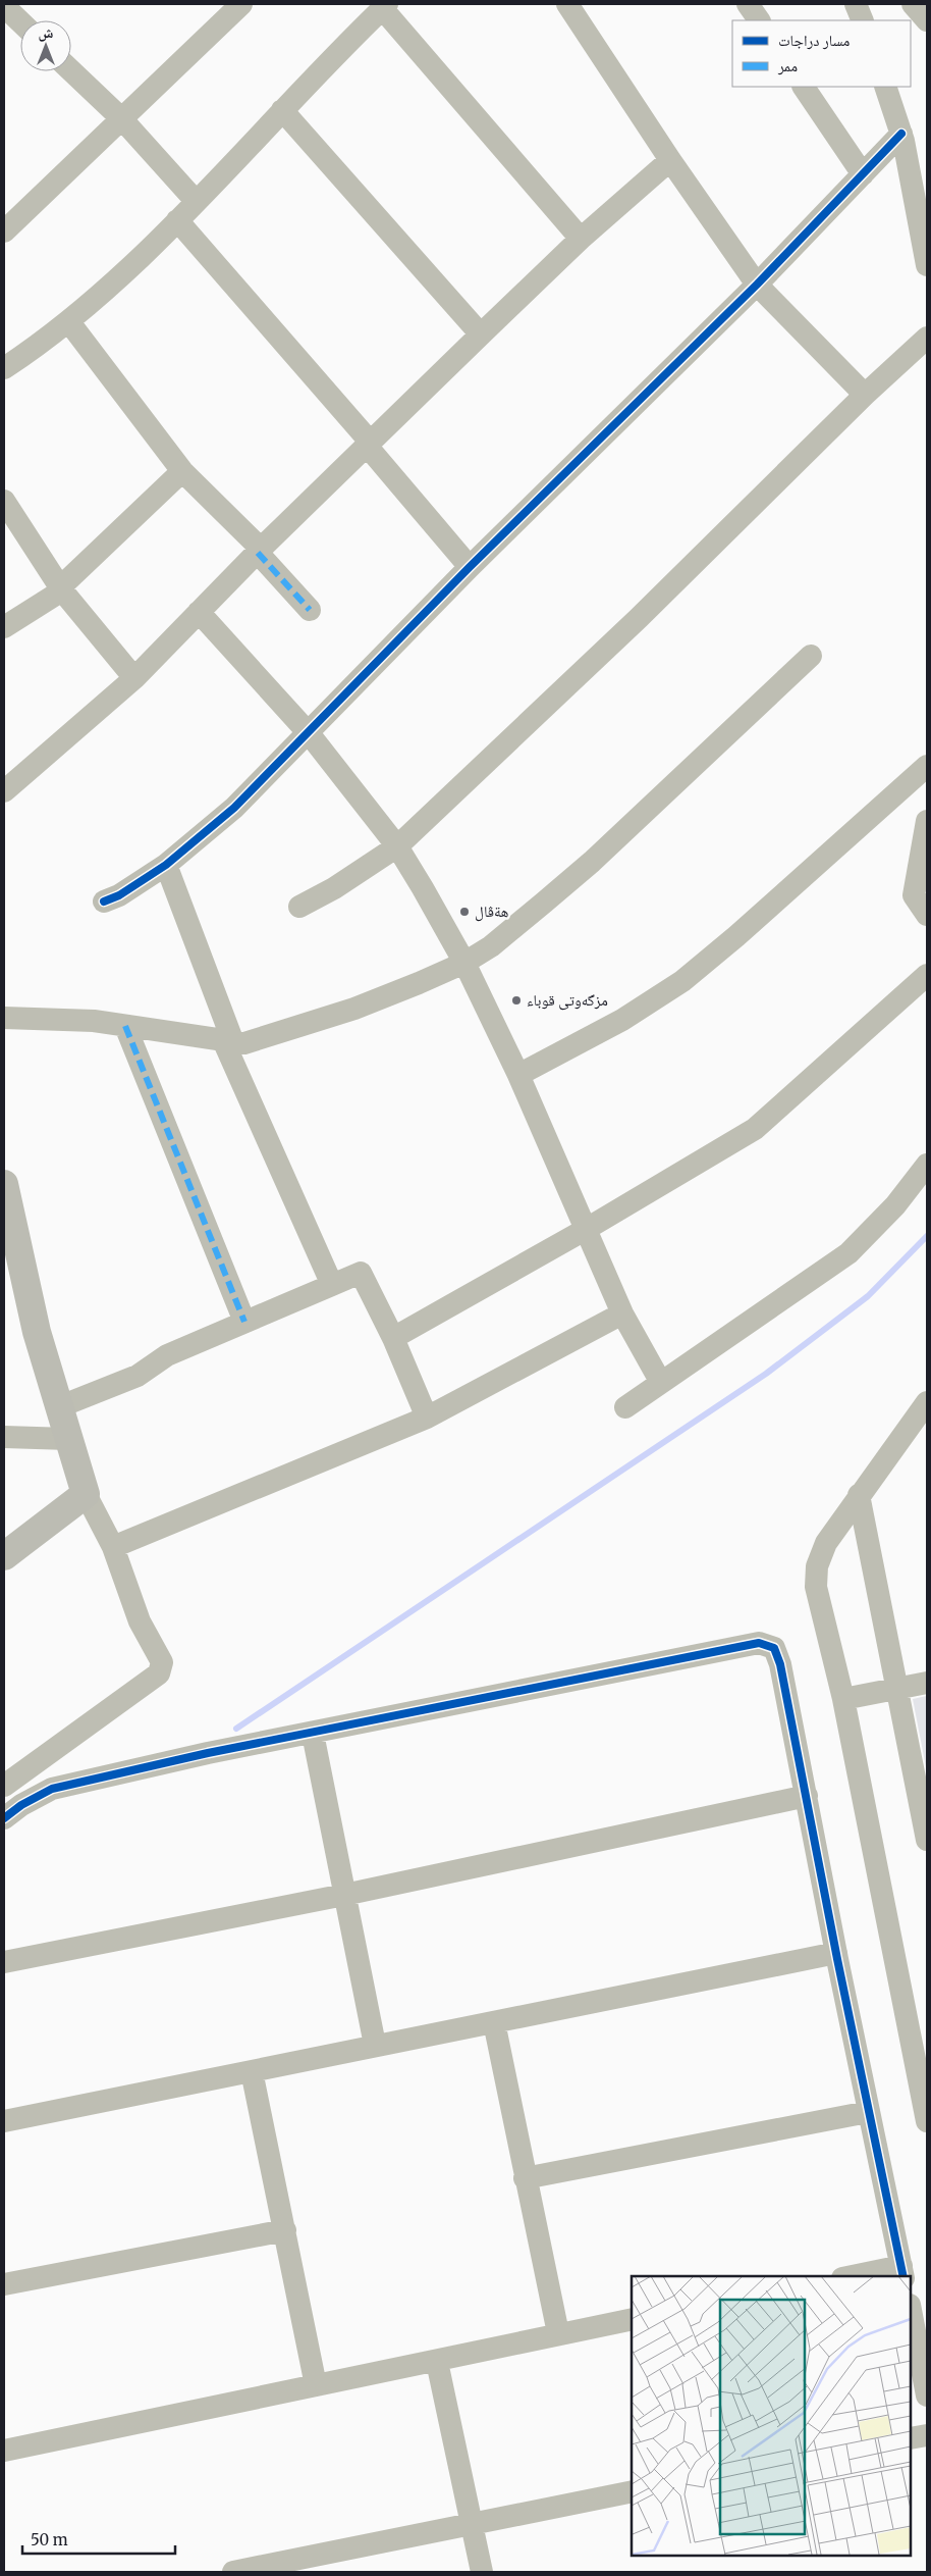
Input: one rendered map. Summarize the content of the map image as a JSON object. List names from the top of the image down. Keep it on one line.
{"places":["هةڤال","مزگەوتی قوباء"],"legend":["مسار دراجات","ممر"],"scale_bar":"50 m","north":"top"}
